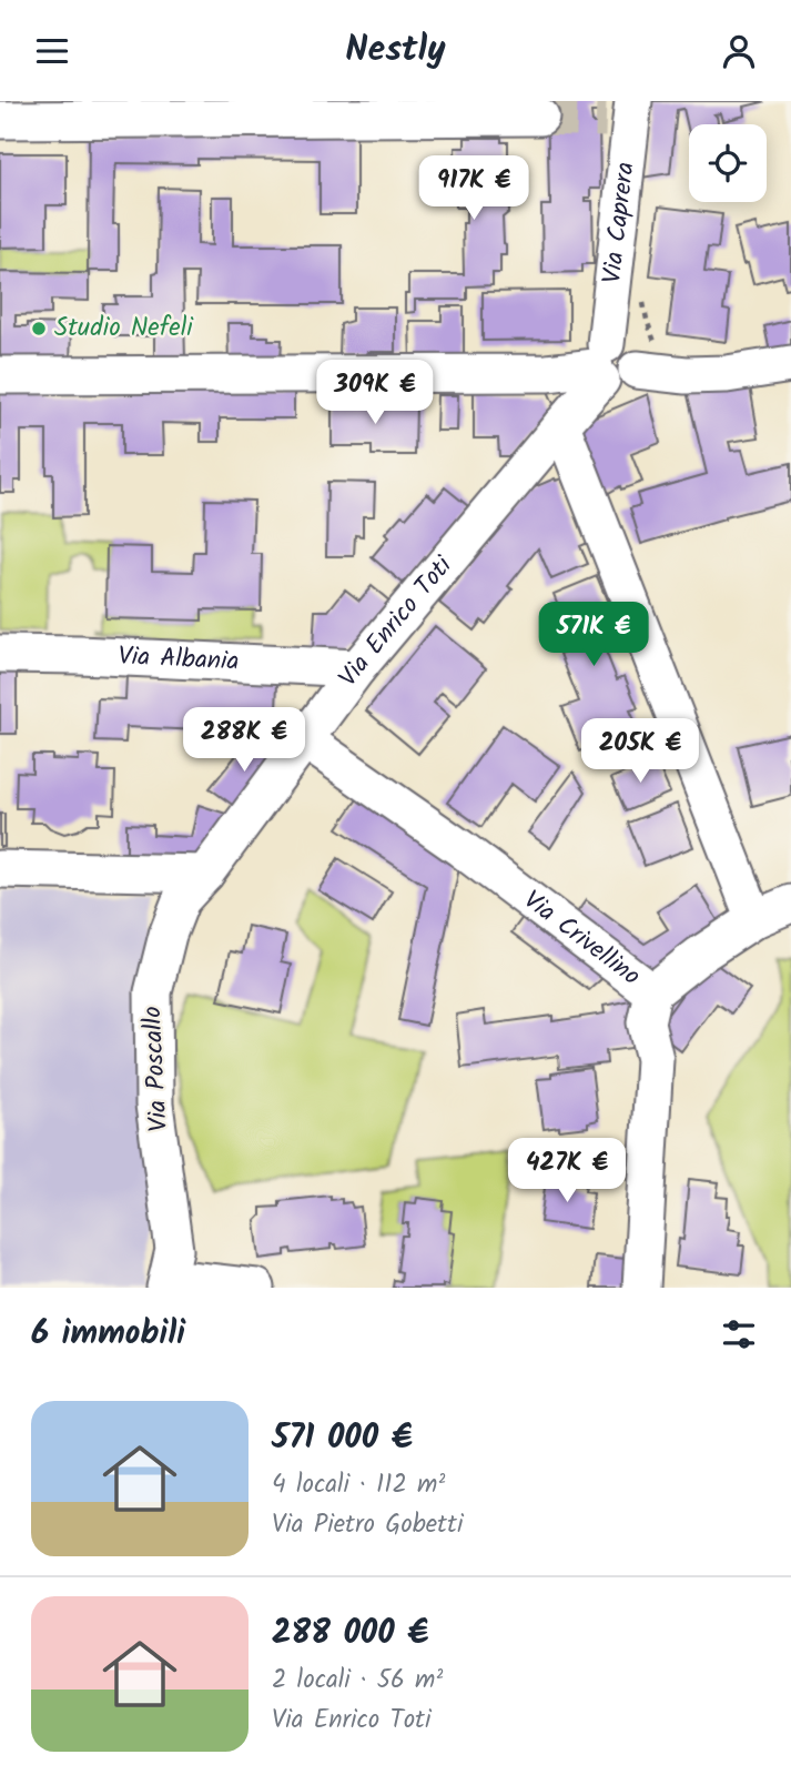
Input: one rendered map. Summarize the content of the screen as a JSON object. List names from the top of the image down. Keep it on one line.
{"streets":{"street":["Via Caprera","Via Enrico Toti","Via Albania","Via Crivellino","Via Poscallo"]},"crossings":[["Via Caprera","Via Enrico Toti"],["Via Enrico Toti","Via Albania"],["Via Enrico Toti","Via Crivellino"],["Via Enrico Toti","Via Poscallo"]],"places":["Studio Nefeli"],"page":{"header":"Nestly","price":["917K €","309K €","571K €","288K €","205K €","427K €"],"heading":"6 immobili","list":[{"name":"571 000 €","note":"4 locali · 112 m² · Via Pietro Gobetti"},{"name":"288 000 €","note":"2 locali · 56 m² · Via Enrico Toti"}]}}
